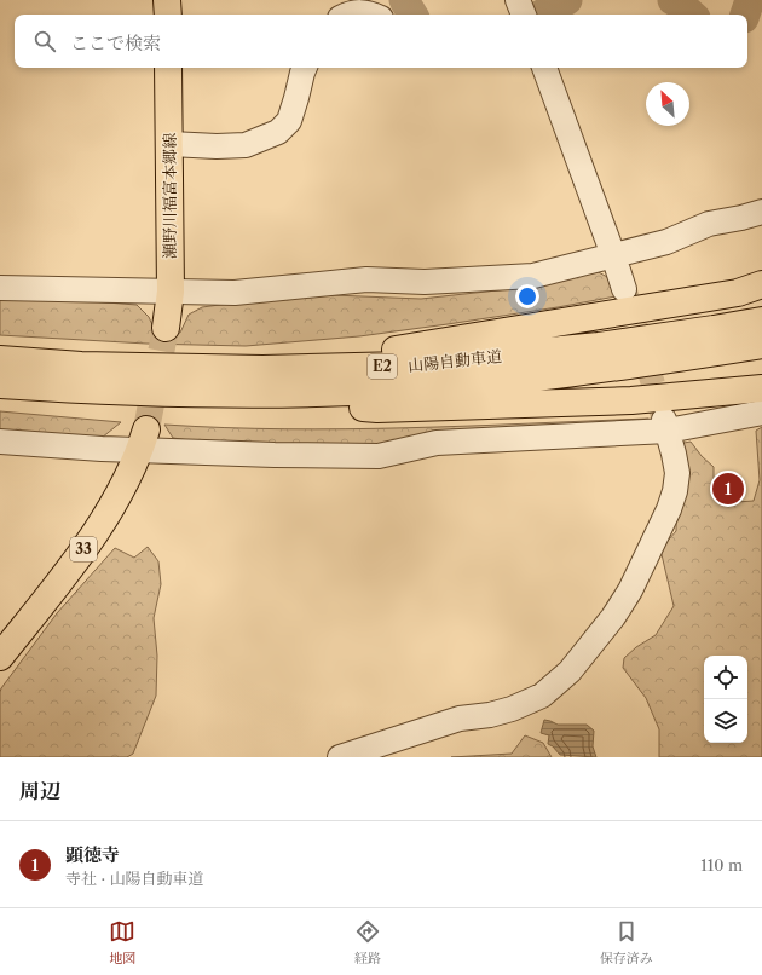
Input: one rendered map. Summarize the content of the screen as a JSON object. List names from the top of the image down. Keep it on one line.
{"streets":{"main road":["瀬野川福富本郷線","山陽自動車道","E2","33"]},"north":"top left","page":{"search":"ここで検索","pins":"1","heading":"周辺","list":[{"mark":"1","name":"顕徳寺","note":"寺社 · 山陽自動車道","value":"110 m"}],"nav":["地図","経路","保存済み"]}}
